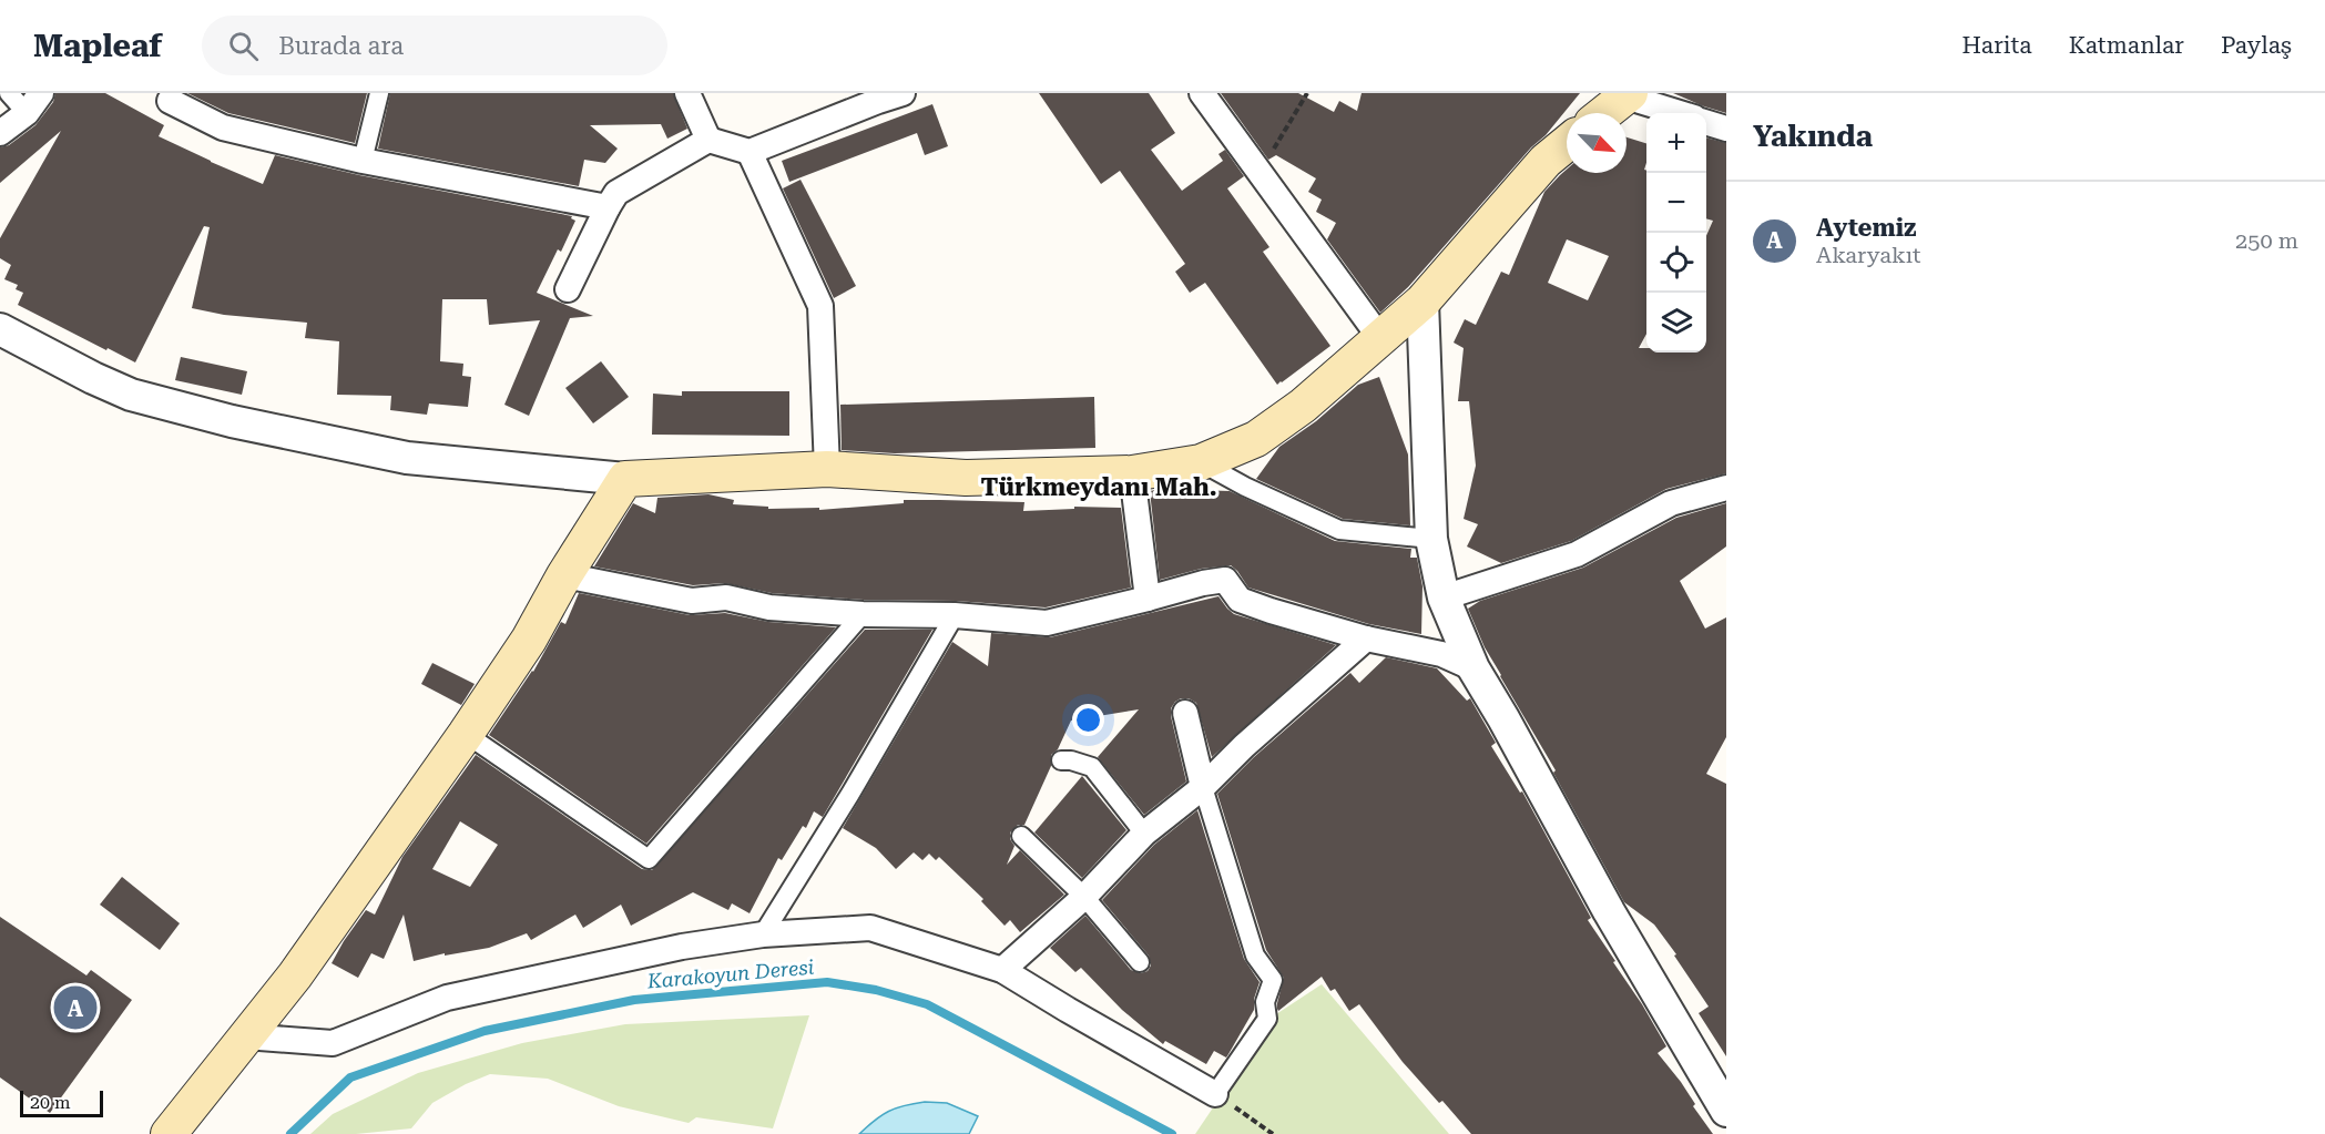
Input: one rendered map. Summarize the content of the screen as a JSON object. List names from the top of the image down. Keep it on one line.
{"districts":["Türkmeydanı Mah."],"water":["Karakoyun Deresi"],"scale_bar":"20 m","north":"bottom right","page":{"header":"Mapleaf","search":"Burada ara","nav":["Harita","Katmanlar","Paylaş"],"heading":"Yakında","map_buttons":["+","−"],"list":[{"mark":"A","name":"Aytemiz","note":"Akaryakıt","value":"250 m"}],"pins":"A","scale":"20 m"}}
